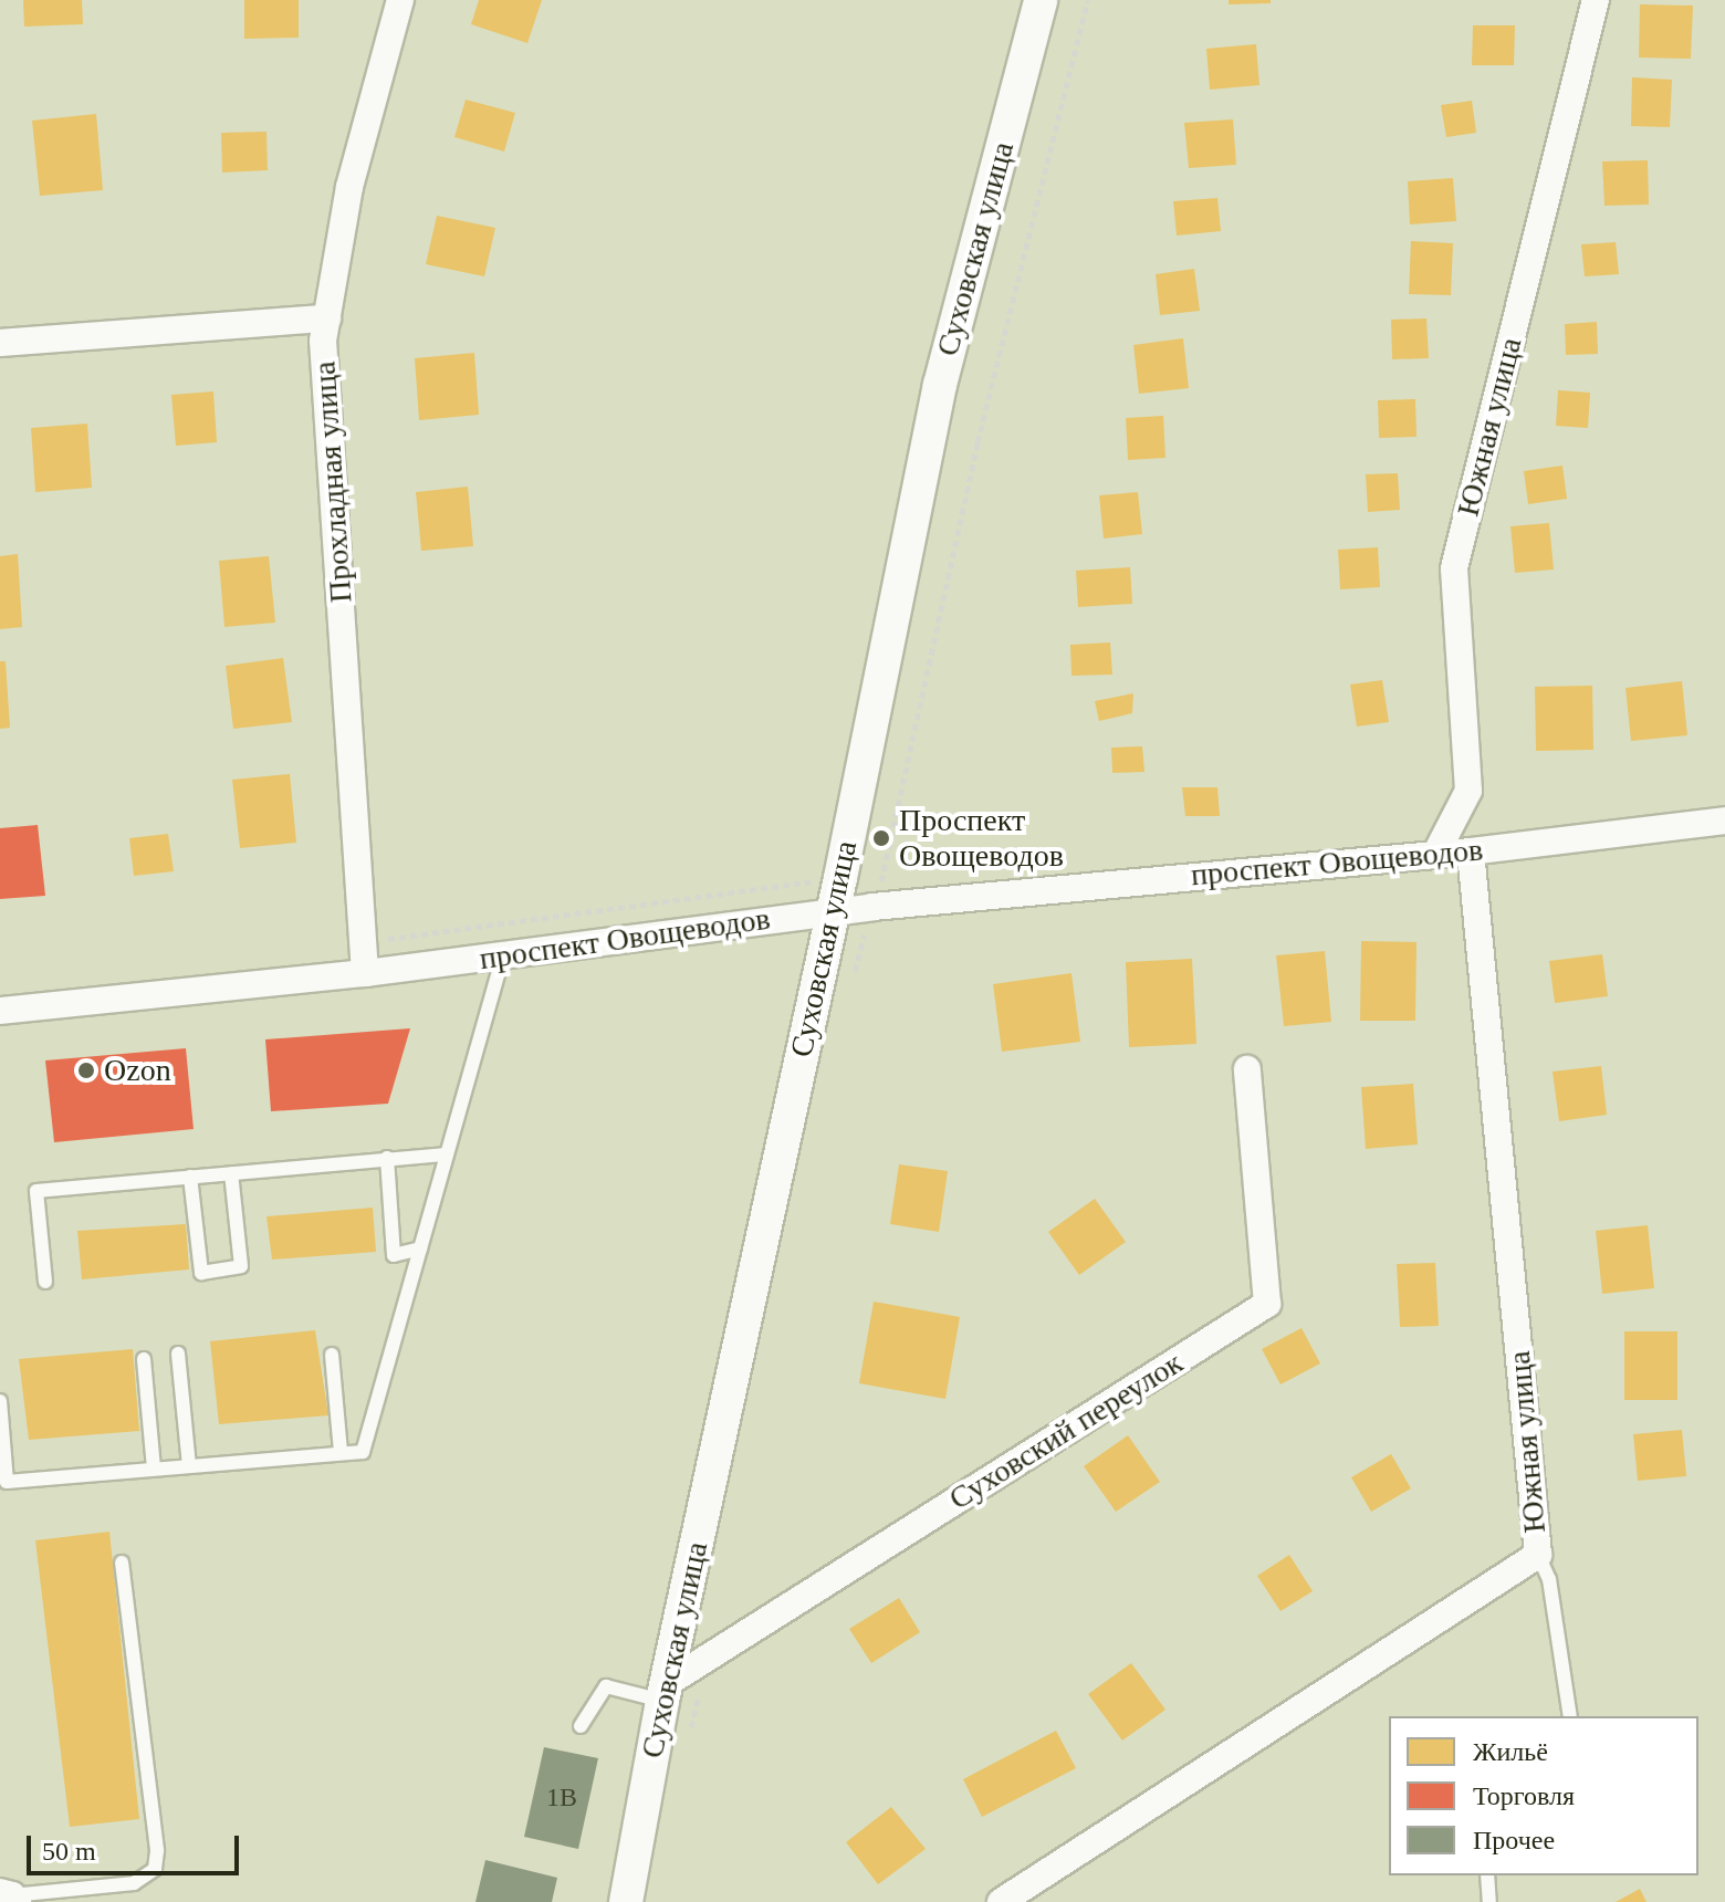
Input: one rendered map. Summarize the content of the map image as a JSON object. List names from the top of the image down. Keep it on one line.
{"streets":{"street":["Суховская улица","Южная улица","Прохладная улица","проспект Овощеводов","Суховский переулок"]},"crossings":[["Суховская улица","проспект Овощеводов"],["Суховская улица","Суховский переулок"],["Южная улица","проспект Овощеводов"],["Прохладная улица","проспект Овощеводов"]],"places":["Проспект Овощеводов","Ozon"],"house_numbers":["1В"],"legend":["Жильё","Торговля","Прочее"],"scale_bar":"50 m"}
